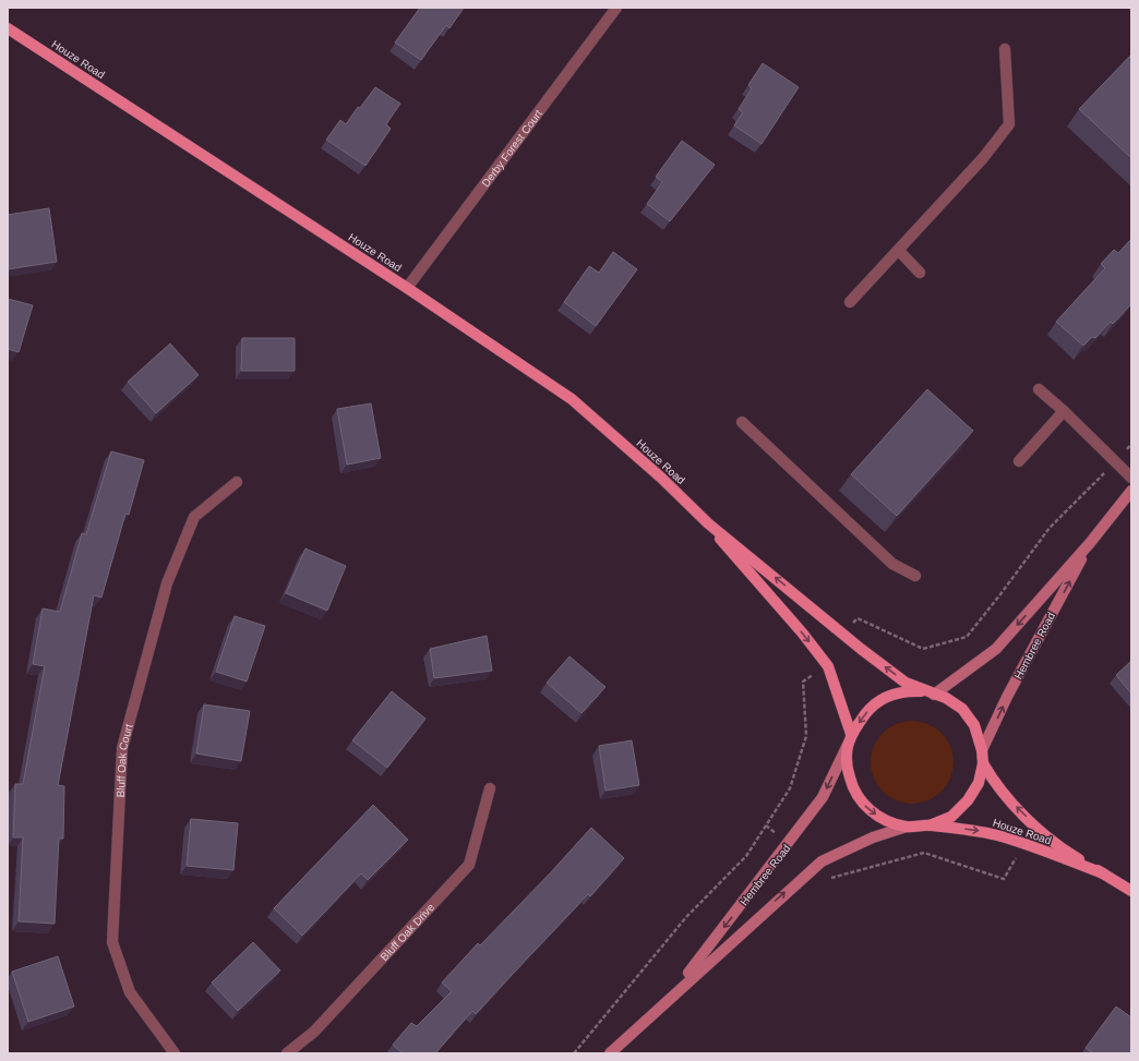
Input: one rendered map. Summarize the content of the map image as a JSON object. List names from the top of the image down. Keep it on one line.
{"streets":{"main road":["Houze Road"],"street":["Derby Forest Court","Hembree Road","Bluff Oak Court","Bluff Oak Drive"]},"crossings":[["Houze Road","Derby Forest Court"],["Houze Road","Hembree Road"]]}
